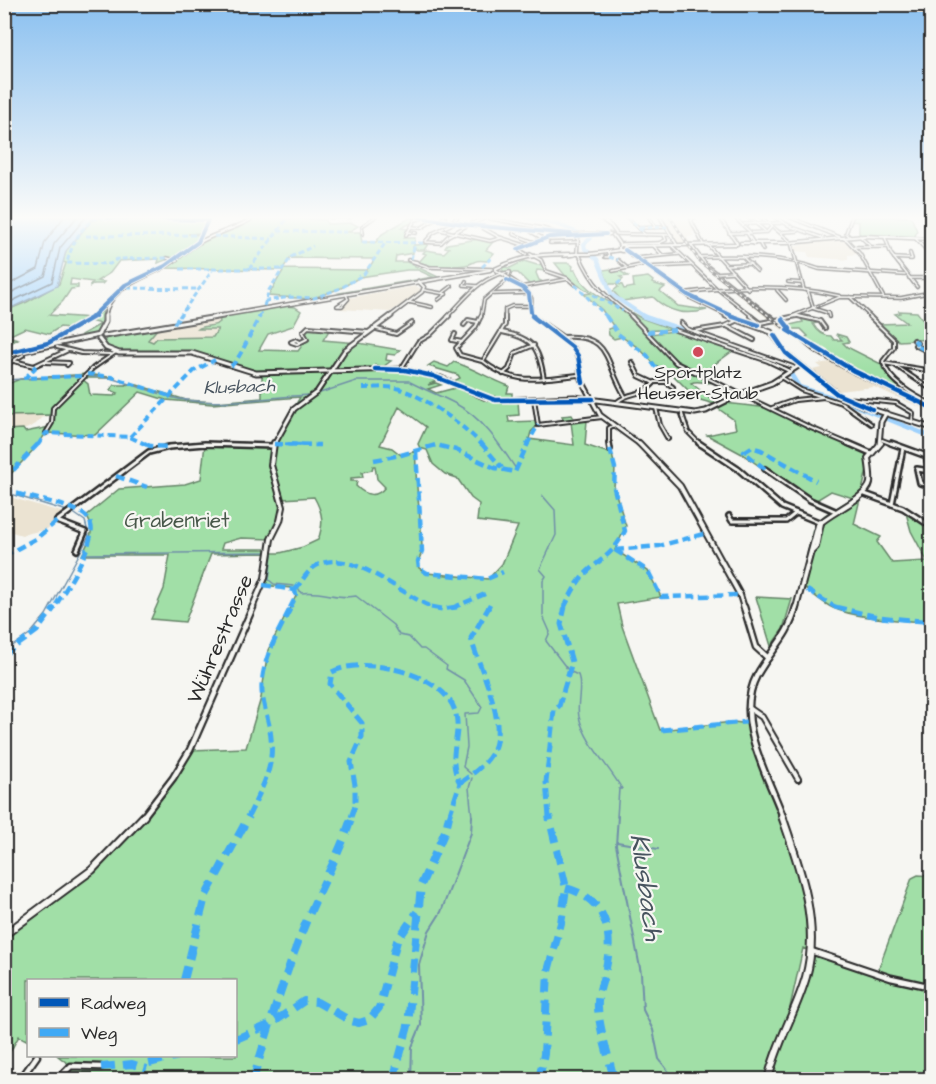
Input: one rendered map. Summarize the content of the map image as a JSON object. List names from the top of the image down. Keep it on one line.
{"streets":{"street":["Wührestrasse"]},"water":["Klusbach"],"parks":["Grabenriet"],"places":["Sportplatz Heusser-Staub"],"legend":["Radweg","Weg"]}
